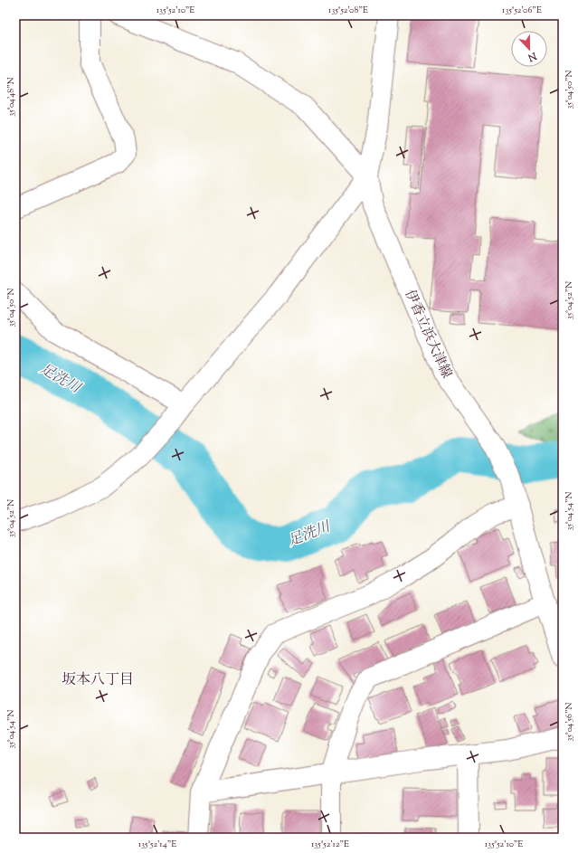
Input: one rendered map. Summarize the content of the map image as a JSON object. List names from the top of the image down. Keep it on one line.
{"streets":{"street":["伊香立浜大津線"]},"districts":["坂本八丁目"],"water":["足洗川"],"north":"bottom","coordinates":["135°52'10\"E","135°52'08\"E","135°52'06\"E","35°04'50\"N","35°04'48\"N","35°04'52\"N","35°04'54\"N","35°04'56\"N","135°52'14\"E","135°52'12\"E"]}
